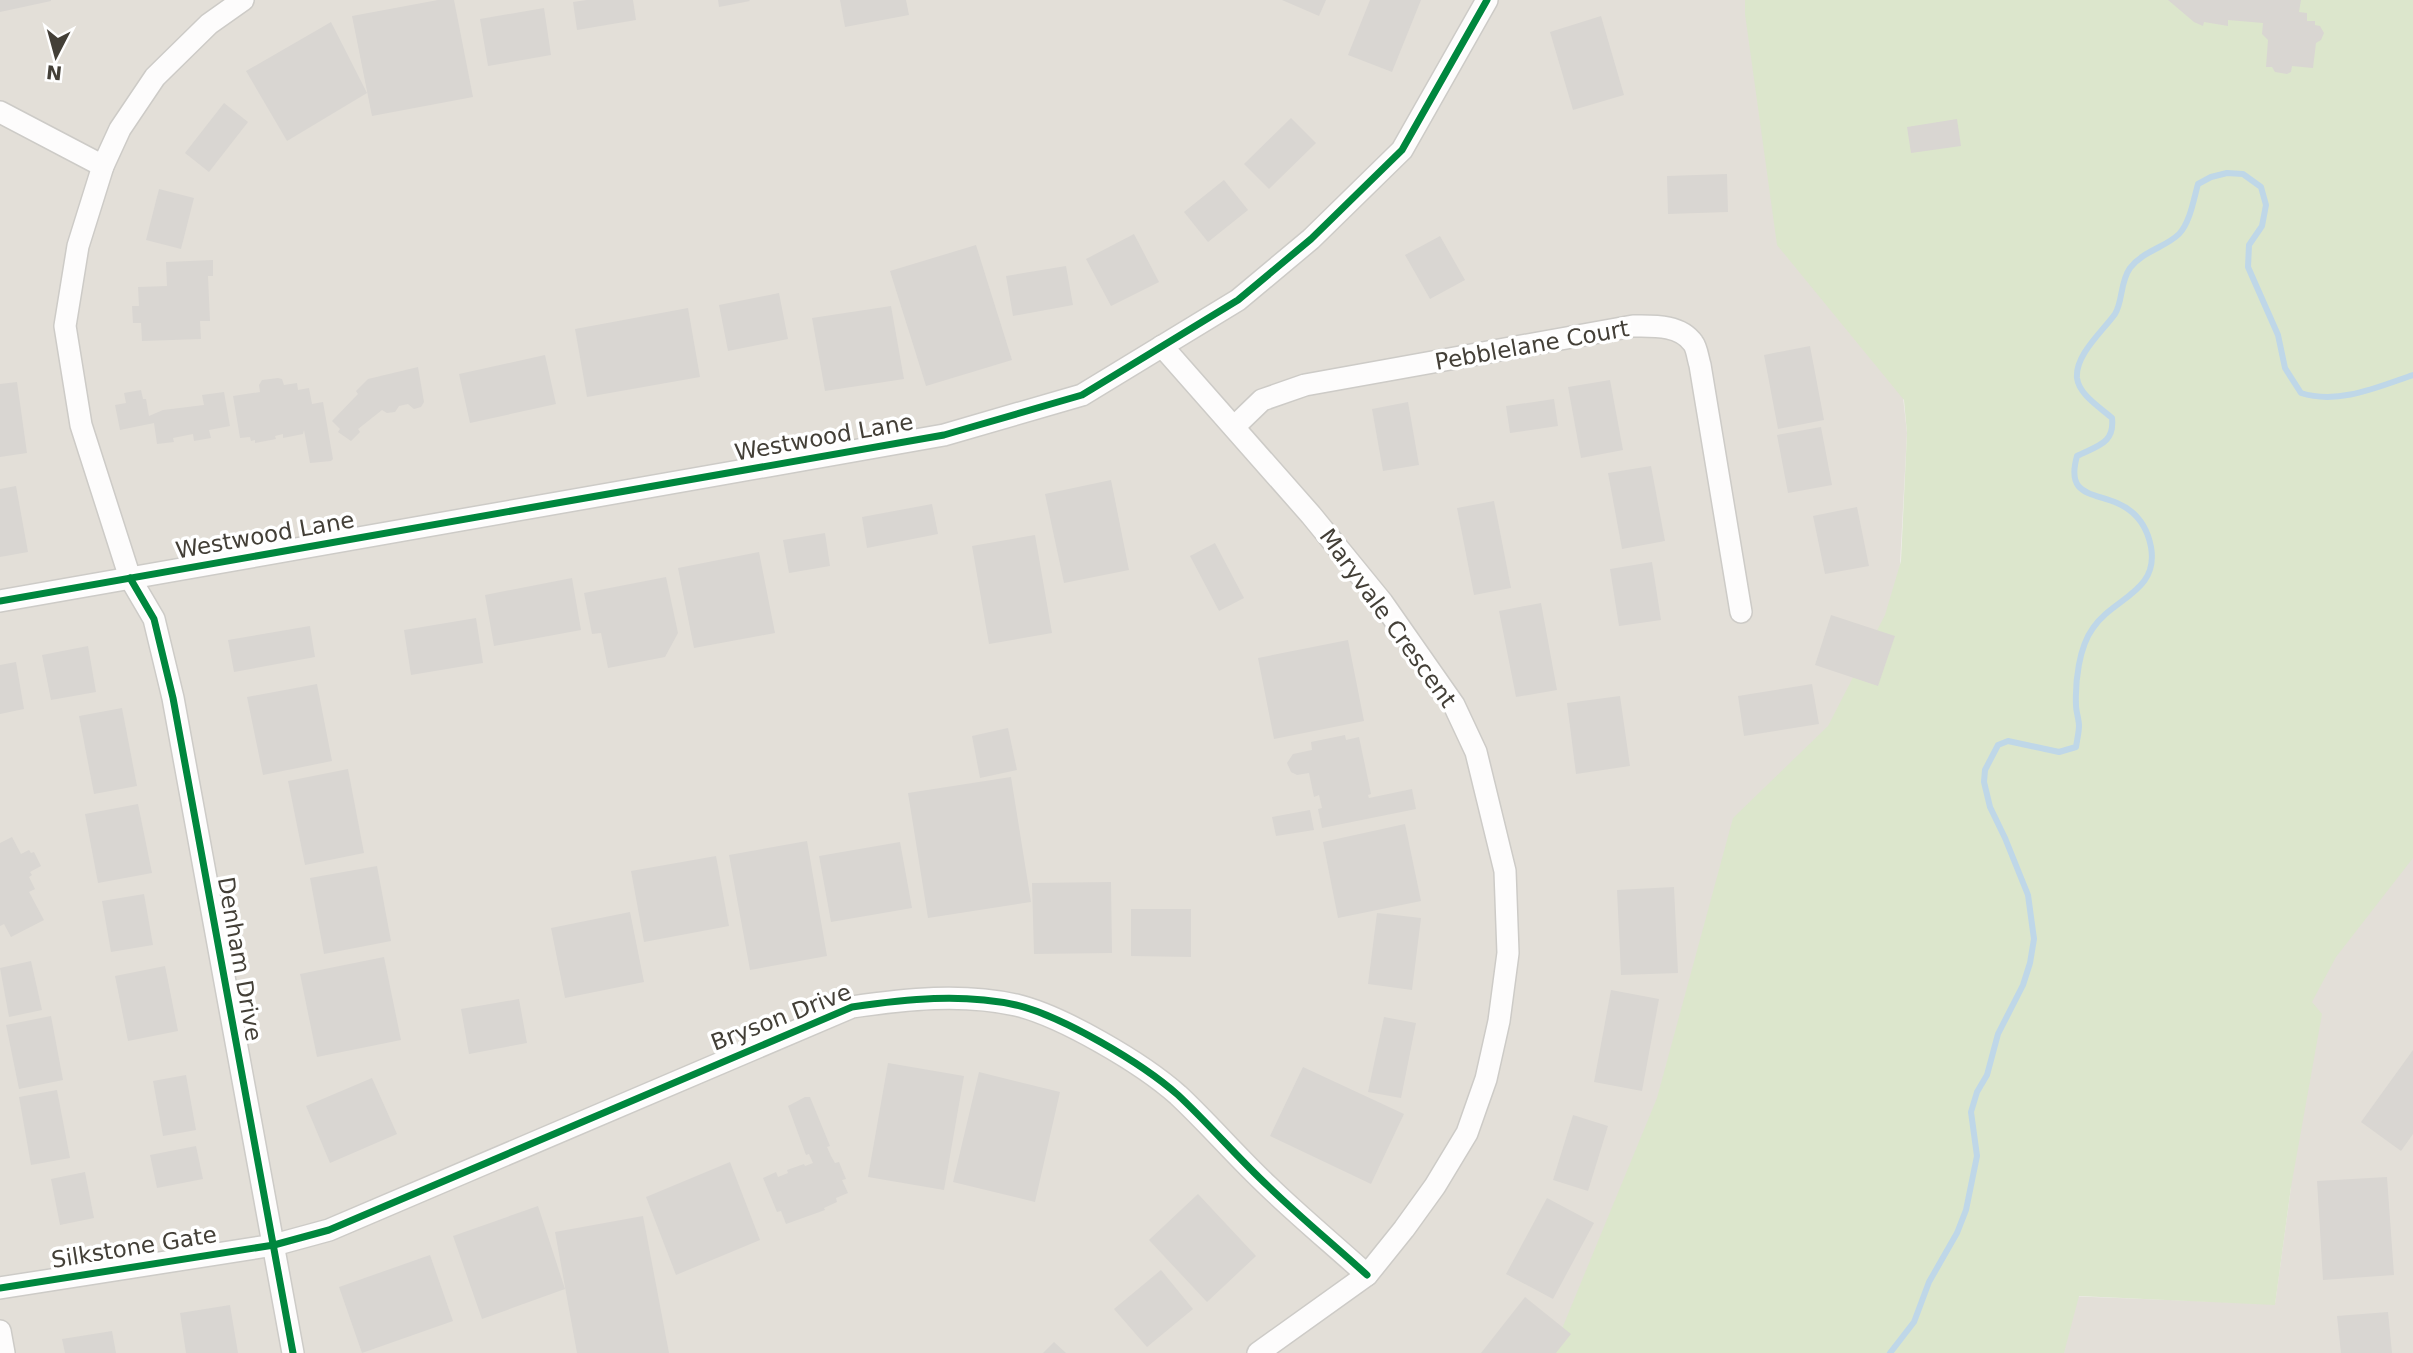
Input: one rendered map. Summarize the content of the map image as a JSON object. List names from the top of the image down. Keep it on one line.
{"streets":{"street":["Pebblelane Court","Westwood Lane","Maryvale Crescent","Denham Drive","Bryson Drive","Silkstone Gate"]},"crossings":[["Pebblelane Court","Maryvale Crescent"],["Westwood Lane","Maryvale Crescent"],["Westwood Lane","Denham Drive"],["Maryvale Crescent","Bryson Drive"],["Denham Drive","Bryson Drive"],["Denham Drive","Silkstone Gate"],["Bryson Drive","Silkstone Gate"]],"north":"bottom"}
